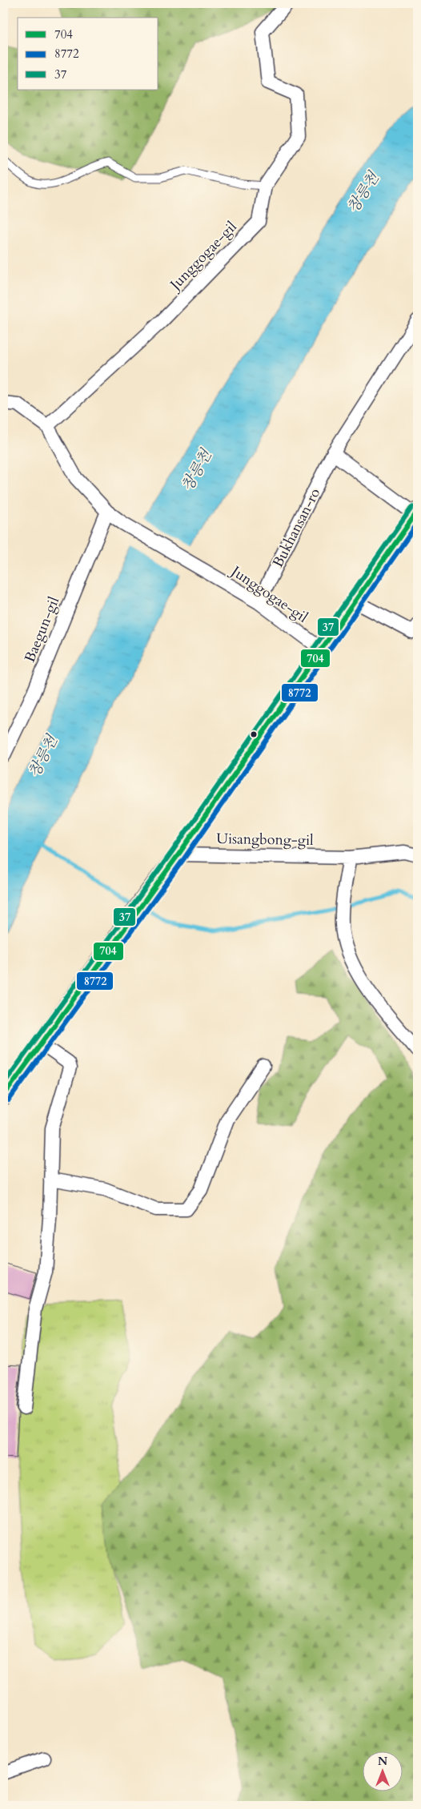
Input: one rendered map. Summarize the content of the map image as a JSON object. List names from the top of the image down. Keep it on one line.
{"streets":{"street":["Junggogae-gil","Bukhansan-ro","Baegun-gil","Uisangbong-gil"]},"crossings":[["Junggogae-gil","Bukhansan-ro"],["Junggogae-gil","Baegun-gil"]],"water":["창릉천"],"lines":["transit line 37","transit line 704","transit line 8772"],"legend":["704","8772","37"],"north":"top"}
